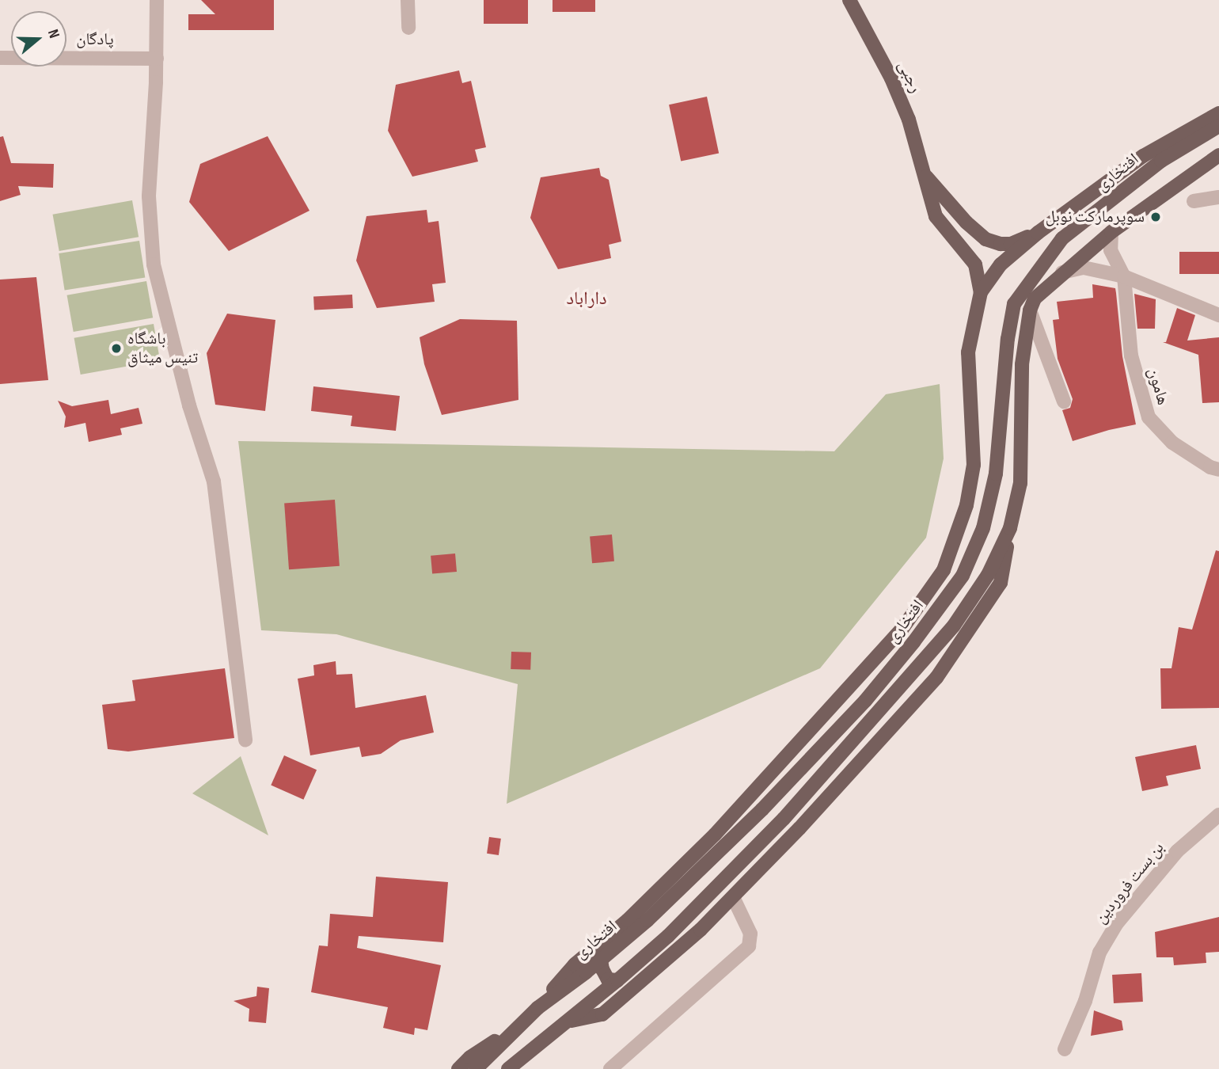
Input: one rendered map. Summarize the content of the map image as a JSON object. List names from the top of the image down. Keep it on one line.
{"streets":{"main road":["رجبی","افتخاری"],"street":["پادگان","هامون","بن بست فروردین"]},"districts":["داراباد"],"places":["سوپرمارکت نوبل","باشگاه تنيس ميثاق"],"north":"right"}
